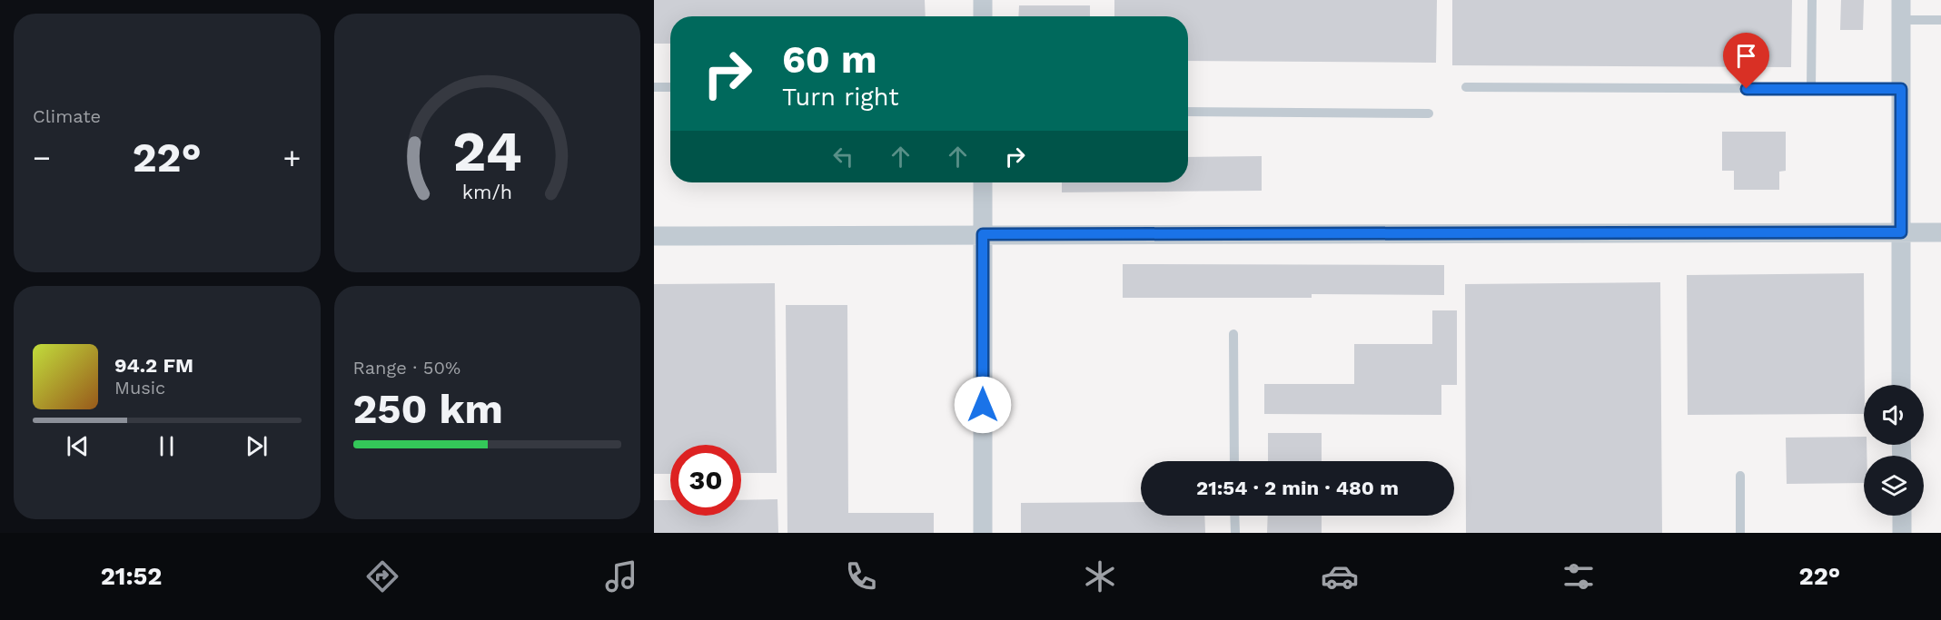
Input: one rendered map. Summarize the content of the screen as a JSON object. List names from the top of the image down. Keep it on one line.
{"page":{"tile":["Climate",["Range · 50%","250 km"]],"turn":["60 m","Turn right"],"heat":["−","22°","+"],"song":["94.2 FM","Music"],"limit":"30","trip":"21:54 · 2 min · 480 m","tabs":["21:52","22°"],"gauge":["24","km/h"]}}
